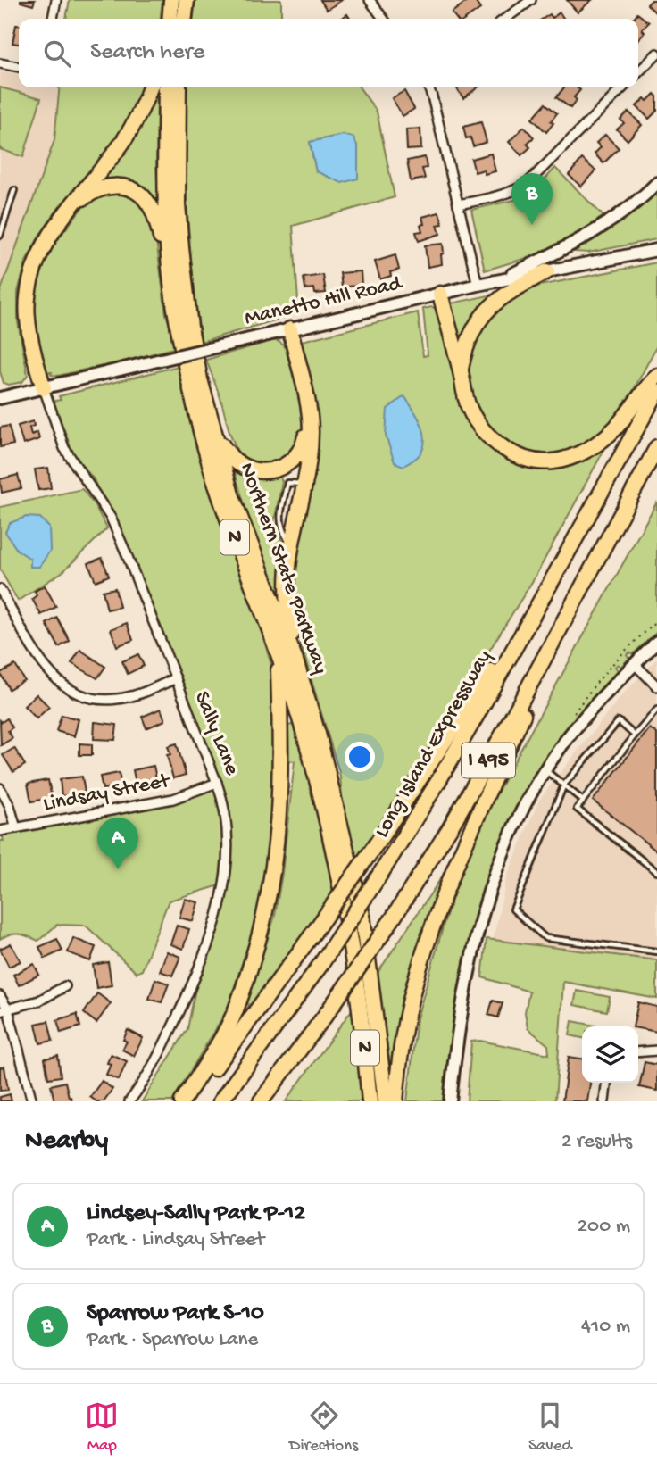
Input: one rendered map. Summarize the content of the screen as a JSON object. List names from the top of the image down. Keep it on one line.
{"streets":{"highway":["N","Northern State Parkway","Long Island Expressway","I 495"],"main road":["Manetto Hill Road"],"street":["Sally Lane","Lindsay Street"]},"crossings":[["Manetto Hill Road","Sally Lane"],["Sally Lane","Lindsay Street"]],"page":{"search":"Search here","pins":["B","A"],"heading":["Nearby","2 results"],"list":[{"mark":"A","name":"Lindsey-Sally Park P-12","note":"Park · Lindsay Street","value":"200 m"},{"mark":"B","name":"Sparrow Park S-10","note":"Park · Sparrow Lane","value":"410 m"}],"nav":["Map","Directions","Saved"]}}
